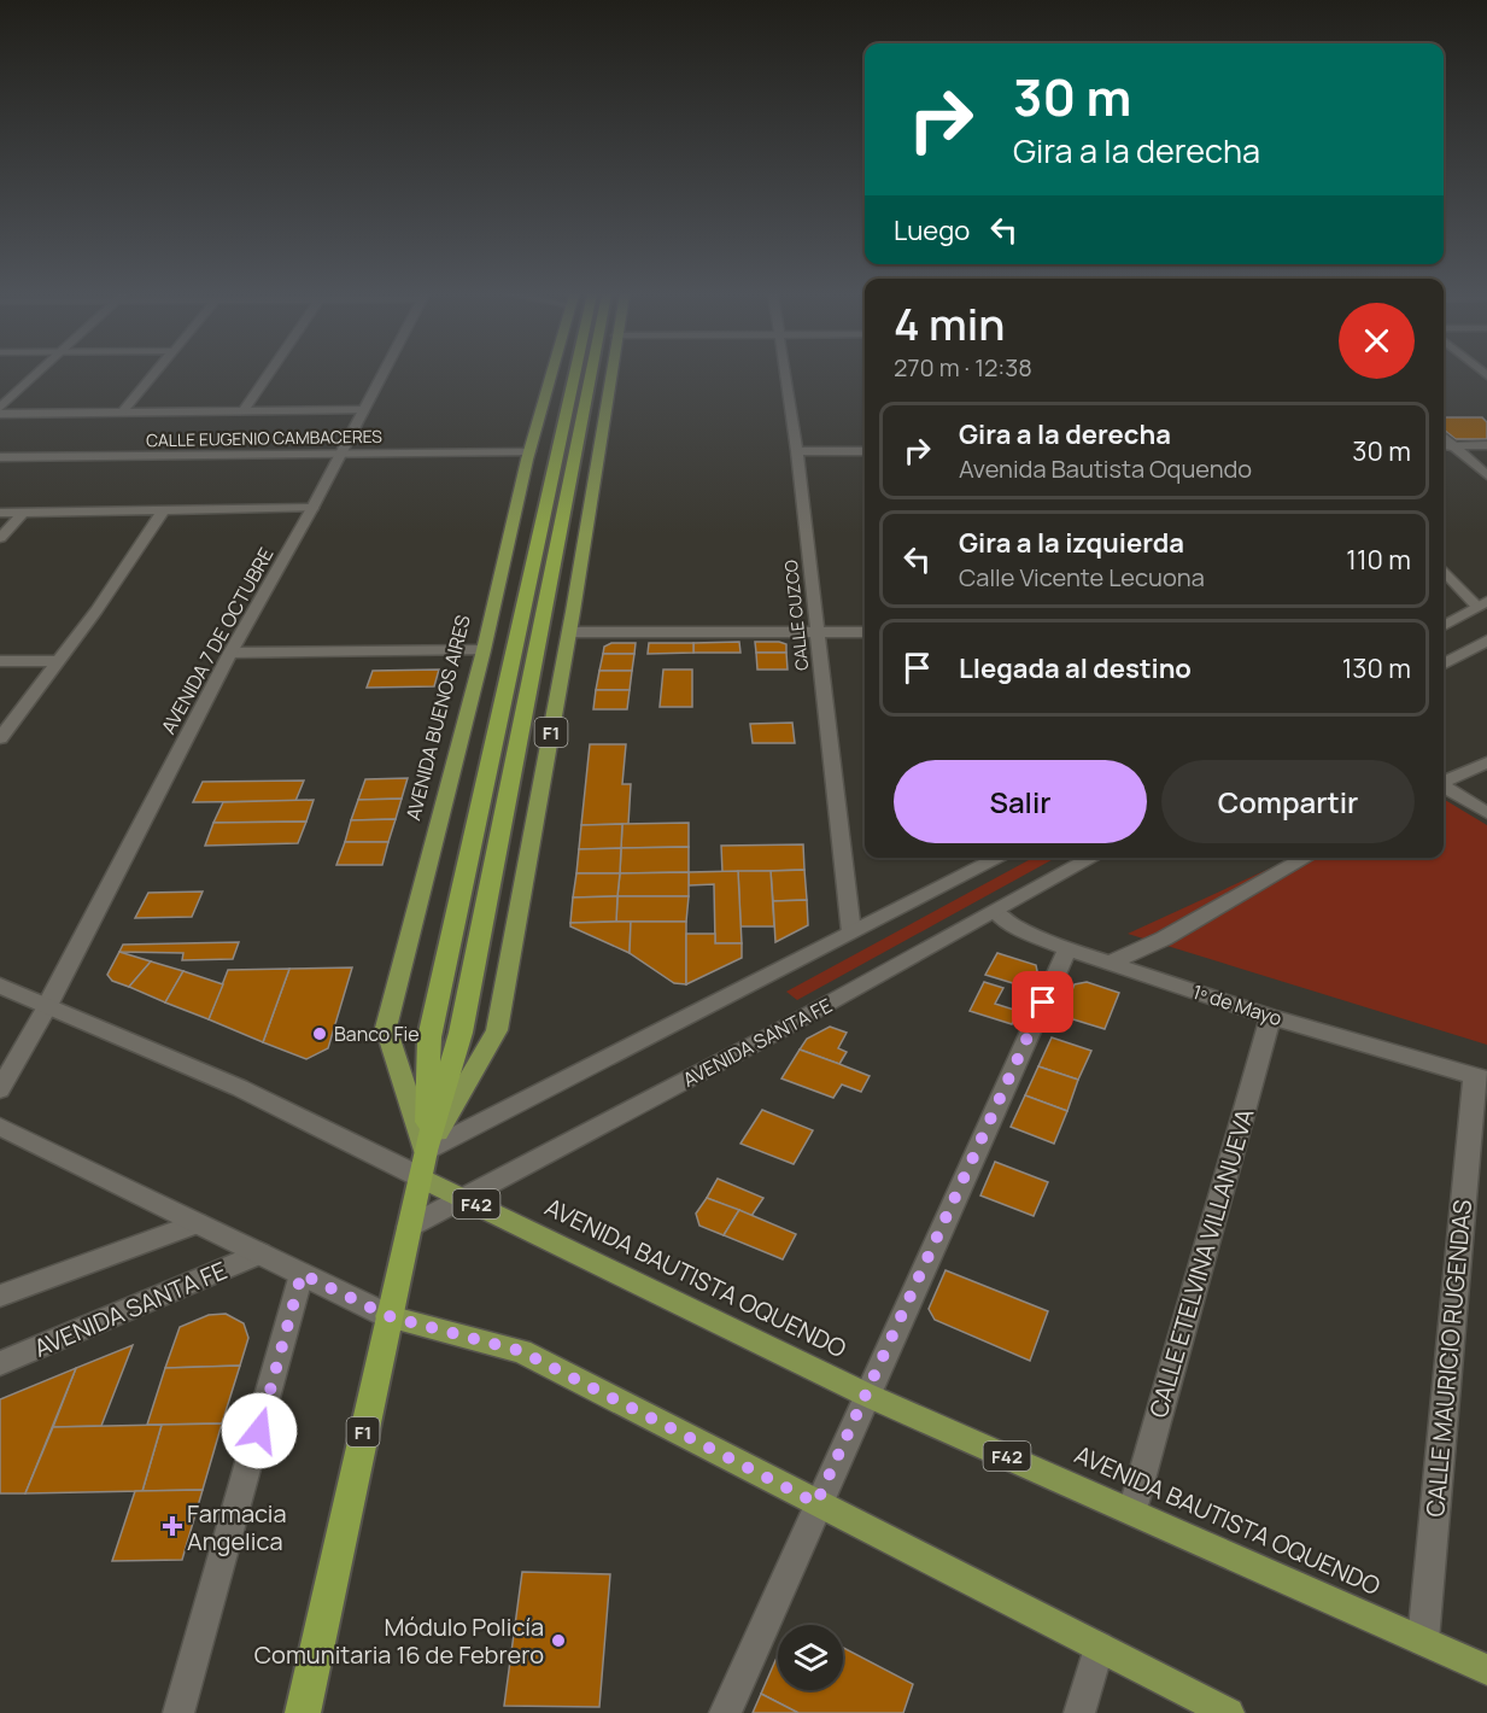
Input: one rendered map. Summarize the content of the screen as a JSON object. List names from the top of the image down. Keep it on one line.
{"streets":{"highway":["F1"],"main road":["AVENIDA BUENOS AIRES","F42","AVENIDA BAUTISTA OQUENDO"],"street":["CALLE EUGENIO CAMBACERES","CALLE CUZCO","AVENIDA 7 DE OCTUBRE","1º de Mayo","AVENIDA SANTA FE","CALLE ETELVINA VILLANUEVA","CALLE MAURICIO RUGENDAS"]},"crossings":[["CALLE EUGENIO CAMBACERES","AVENIDA 7 DE OCTUBRE"],["CALLE EUGENIO CAMBACERES","AVENIDA BUENOS AIRES"],["AVENIDA 7 DE OCTUBRE","AVENIDA BAUTISTA OQUENDO"],["AVENIDA BUENOS AIRES","F1"],["AVENIDA BUENOS AIRES","AVENIDA BAUTISTA OQUENDO"],["F1","AVENIDA SANTA FE"],["F1","AVENIDA BAUTISTA OQUENDO"],["1º de Mayo","AVENIDA SANTA FE"],["1º de Mayo","CALLE ETELVINA VILLANUEVA"],["1º de Mayo","CALLE MAURICIO RUGENDAS"],["AVENIDA SANTA FE","AVENIDA BAUTISTA OQUENDO"],["CALLE ETELVINA VILLANUEVA","AVENIDA BAUTISTA OQUENDO"],["AVENIDA BAUTISTA OQUENDO","CALLE MAURICIO RUGENDAS"]],"places":{"other":["Banco Fie","Módulo Policía Comunitaria 16 de Febrero"],"health":["Farmacia Angelica"]},"page":{"turn":["30 m","Gira a la derecha"],"then":"Luego","heading":["4 min","270 m · 12:38"],"list":[{"name":"Gira a la derecha","note":"Avenida Bautista Oquendo","value":"30 m"},{"name":"Gira a la izquierda","note":"Calle Vicente Lecuona","value":"110 m"},{"name":"Llegada al destino","value":"130 m"}],"buttons":["Salir","Compartir"]}}
